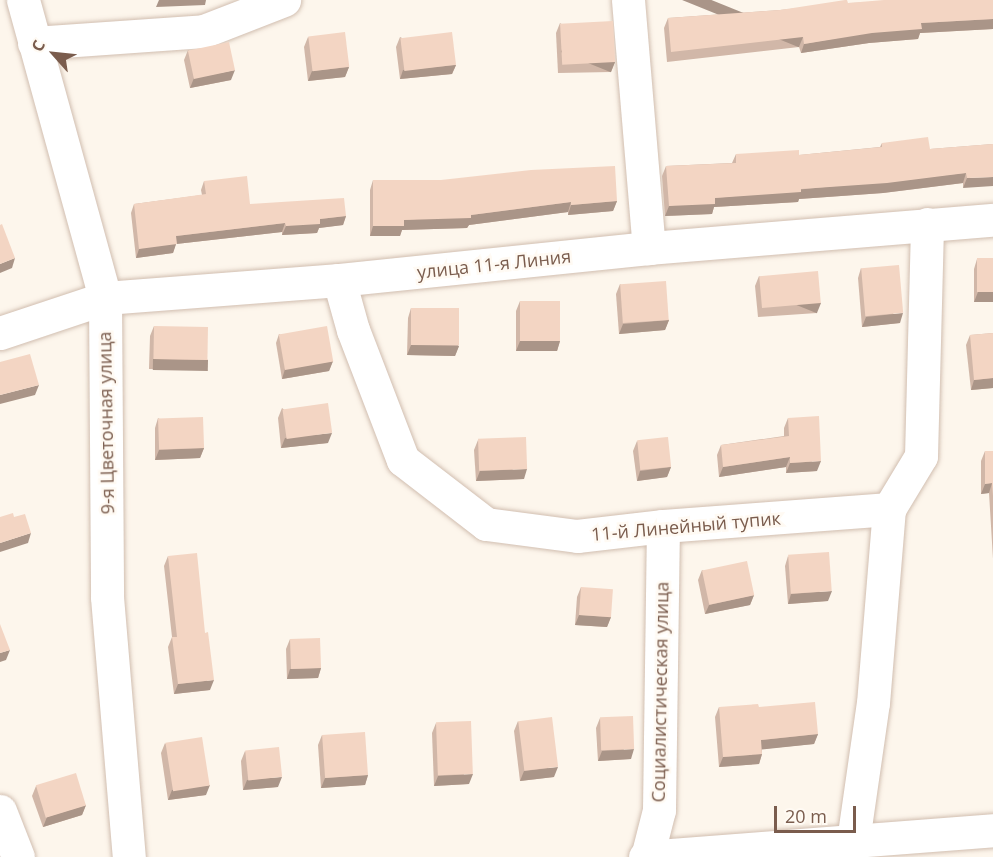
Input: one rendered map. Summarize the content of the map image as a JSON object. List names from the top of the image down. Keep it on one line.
{"streets":{"lane":["улица 11-я Линия","9-я Цветочная улица","11-й Линейный тупик","Социалистическая улица"]},"crossings":[["улица 11-я Линия","9-я Цветочная улица"],["улица 11-я Линия","11-й Линейный тупик"],["11-й Линейный тупик","Социалистическая улица"]],"scale_bar":"20 m","north":"top left"}
